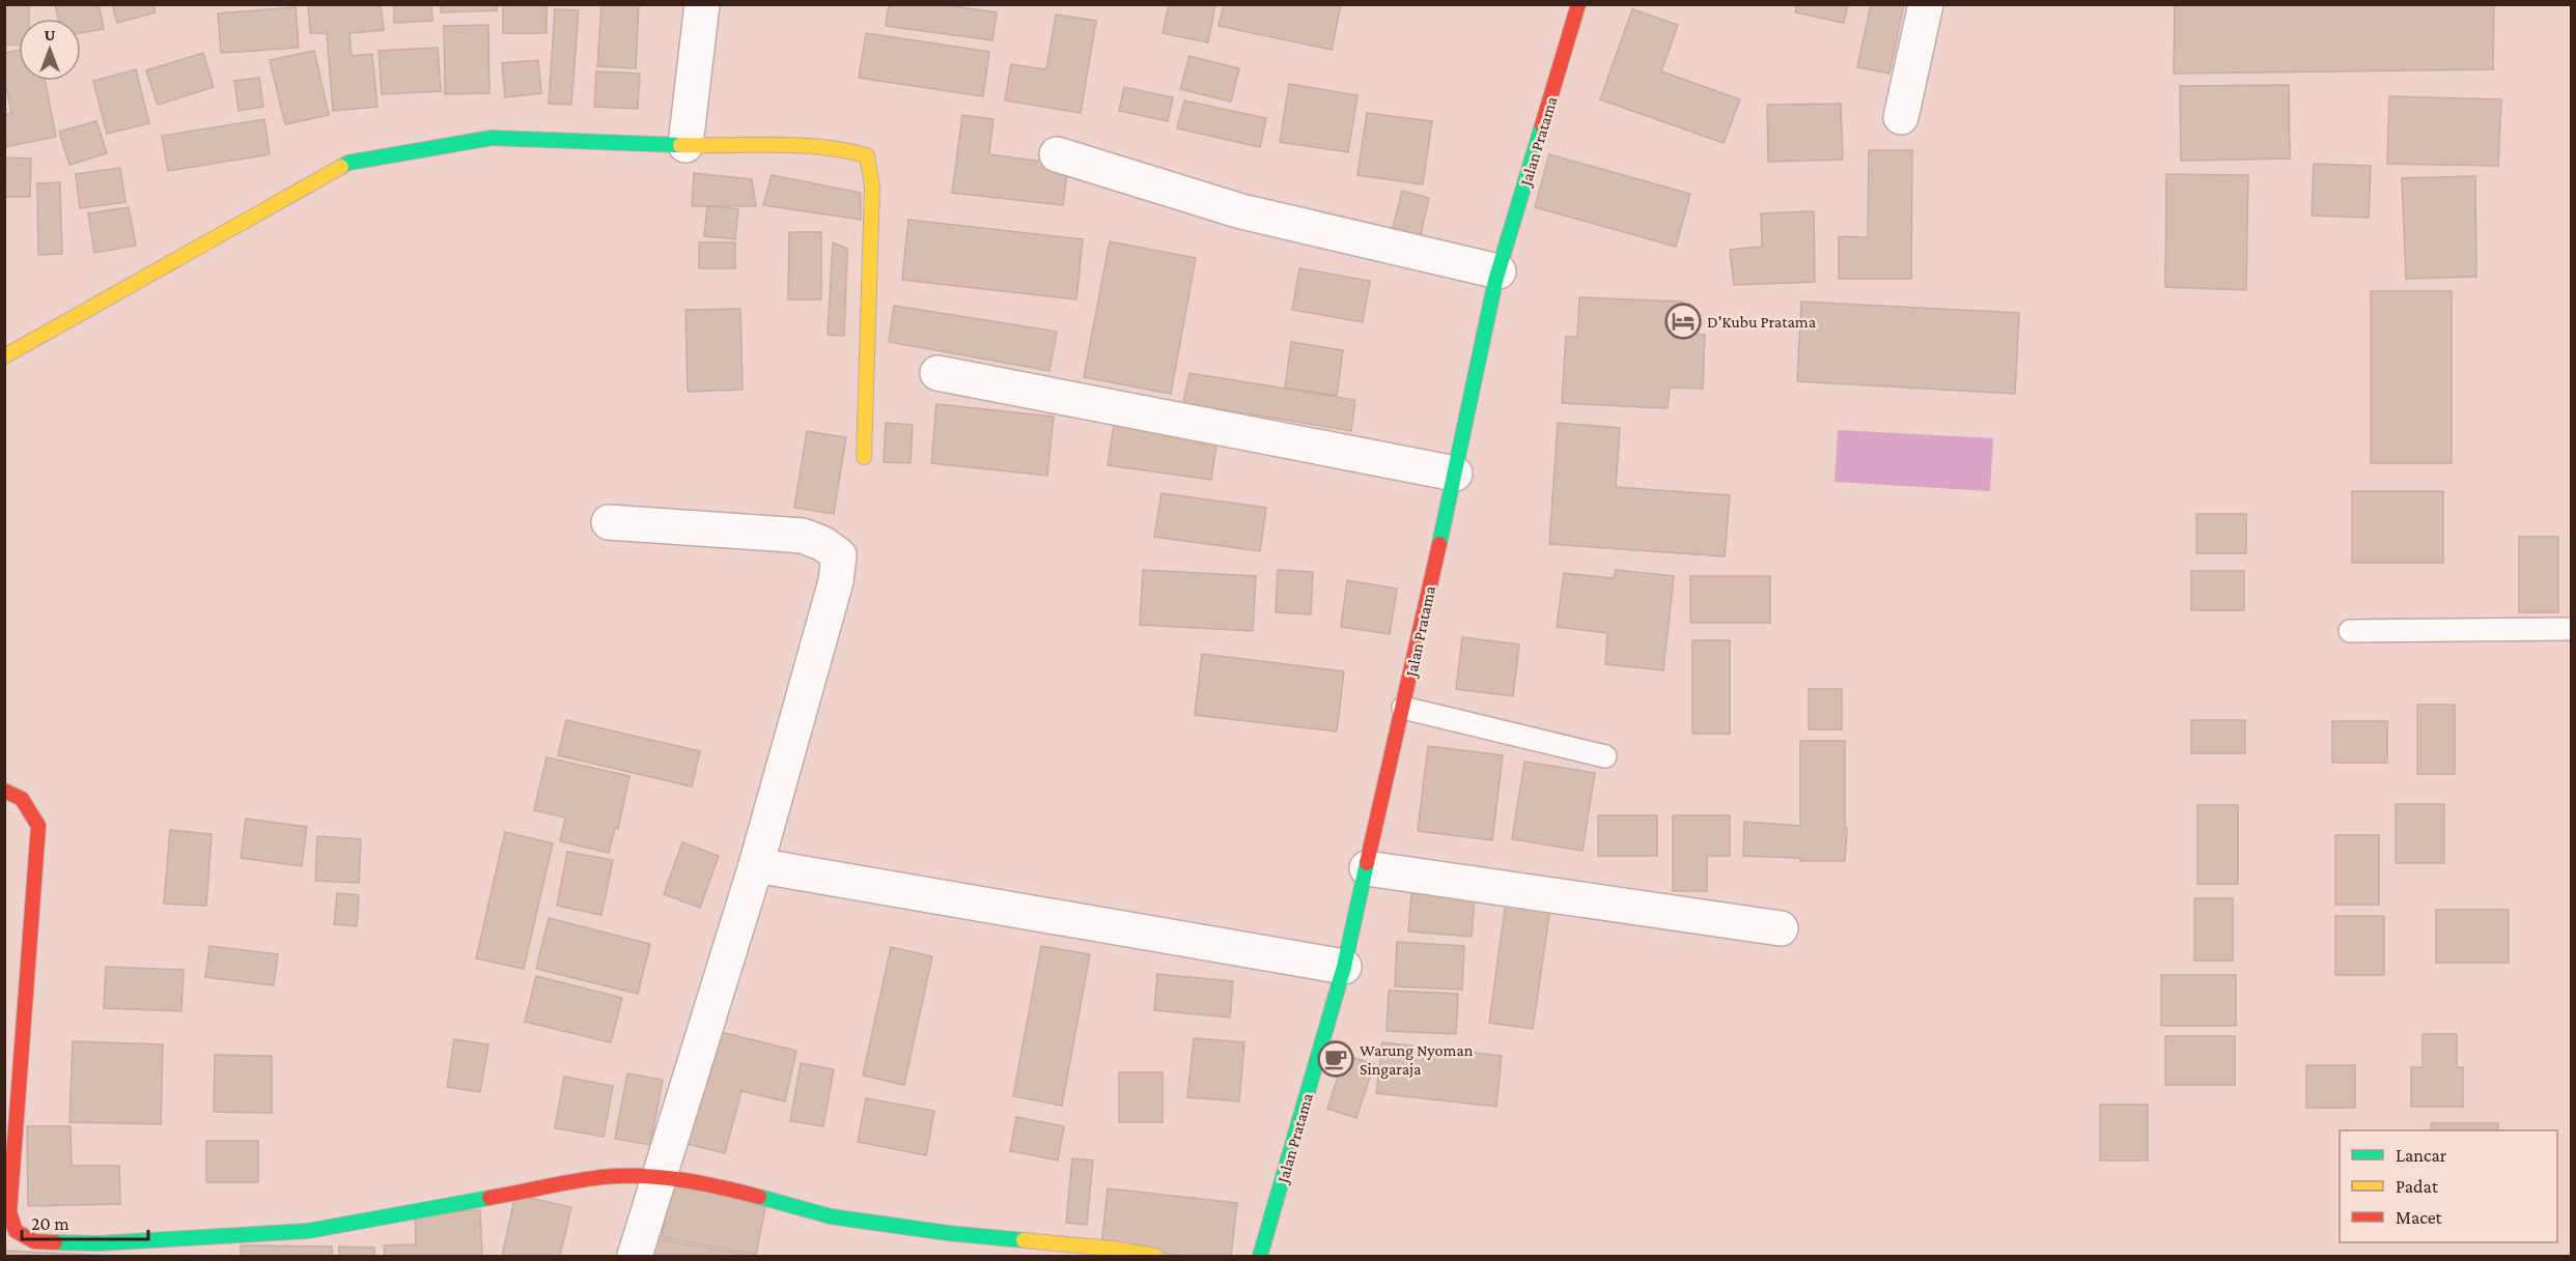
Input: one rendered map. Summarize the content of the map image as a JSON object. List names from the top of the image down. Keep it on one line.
{"streets":{"street":["Jalan Pratama"]},"places":{"hotel":["D'Kubu Pratama"],"cafe":["Warung Nyoman Singaraja"]},"legend":["Lancar","Padat","Macet"],"scale_bar":"20 m","north":"top"}
